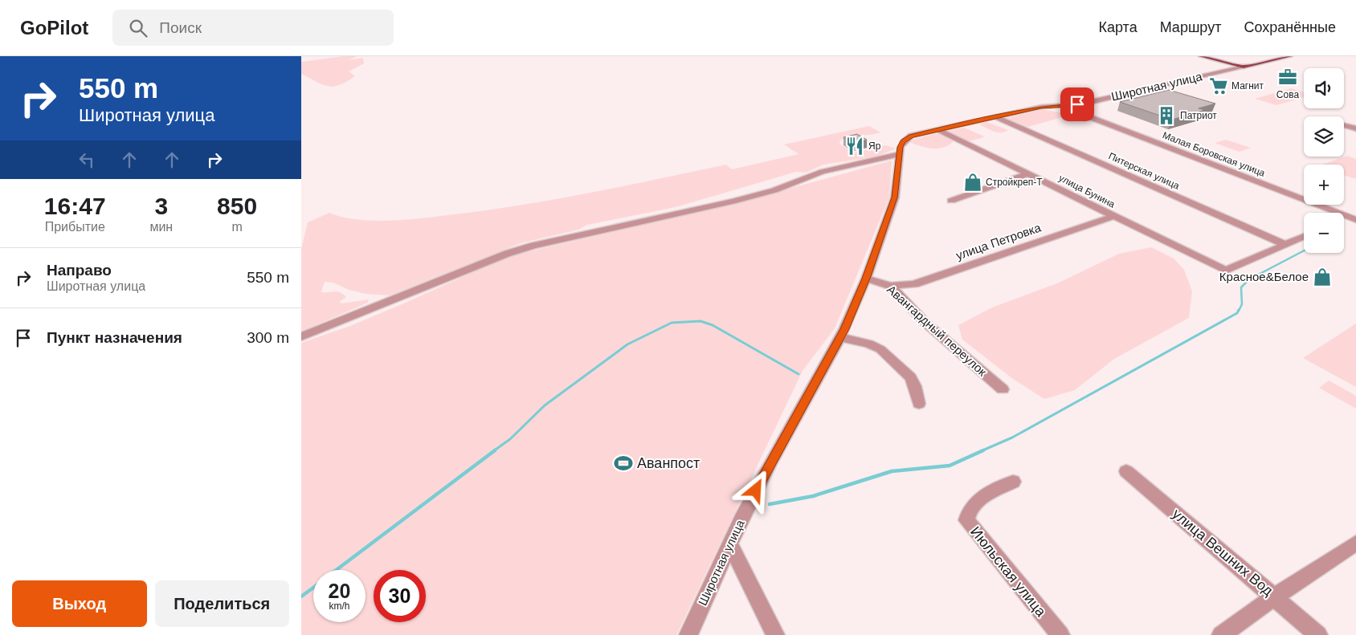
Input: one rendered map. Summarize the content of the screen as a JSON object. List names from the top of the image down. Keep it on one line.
{"streets":{"main road":["Широтная улица"],"street":["Малая Боровская улица","Питерская улица","улица Бунина","улица Петровка","Авангардный переулок","улица Вешних Вод","Июльская улица"]},"crossings":[["Широтная улица","Малая Боровская улица"],["Широтная улица","Питерская улица"],["Широтная улица","улица Бунина"],["Широтная улица","Авангардный переулок"],["Питерская улица","улица Бунина"],["улица Бунина","улица Петровка"],["улица Петровка","Авангардный переулок"]],"places":{"office":["Сова"],"supermarket":["Магнит"],"building":["Патриот"],"restaurant":["Яр"],"shop":["Стройкреп-Т","Красное&Белое"],"sports":["Аванпост"]},"page":{"header":"GoPilot","search":"Поиск","nav":["Карта","Маршрут","Сохранённые"],"turn":["550 m","Широтная улица"],"map_buttons":["+","−"],"eta":["16:47","Прибытие","3","мин","850","m"],"list":[{"name":"Направо","note":"Широтная улица","value":"550 m"},{"name":"Пункт назначения","value":"300 m"}],"speed":"20 km/h","limit":"30","buttons":["Выход","Поделиться"]}}
